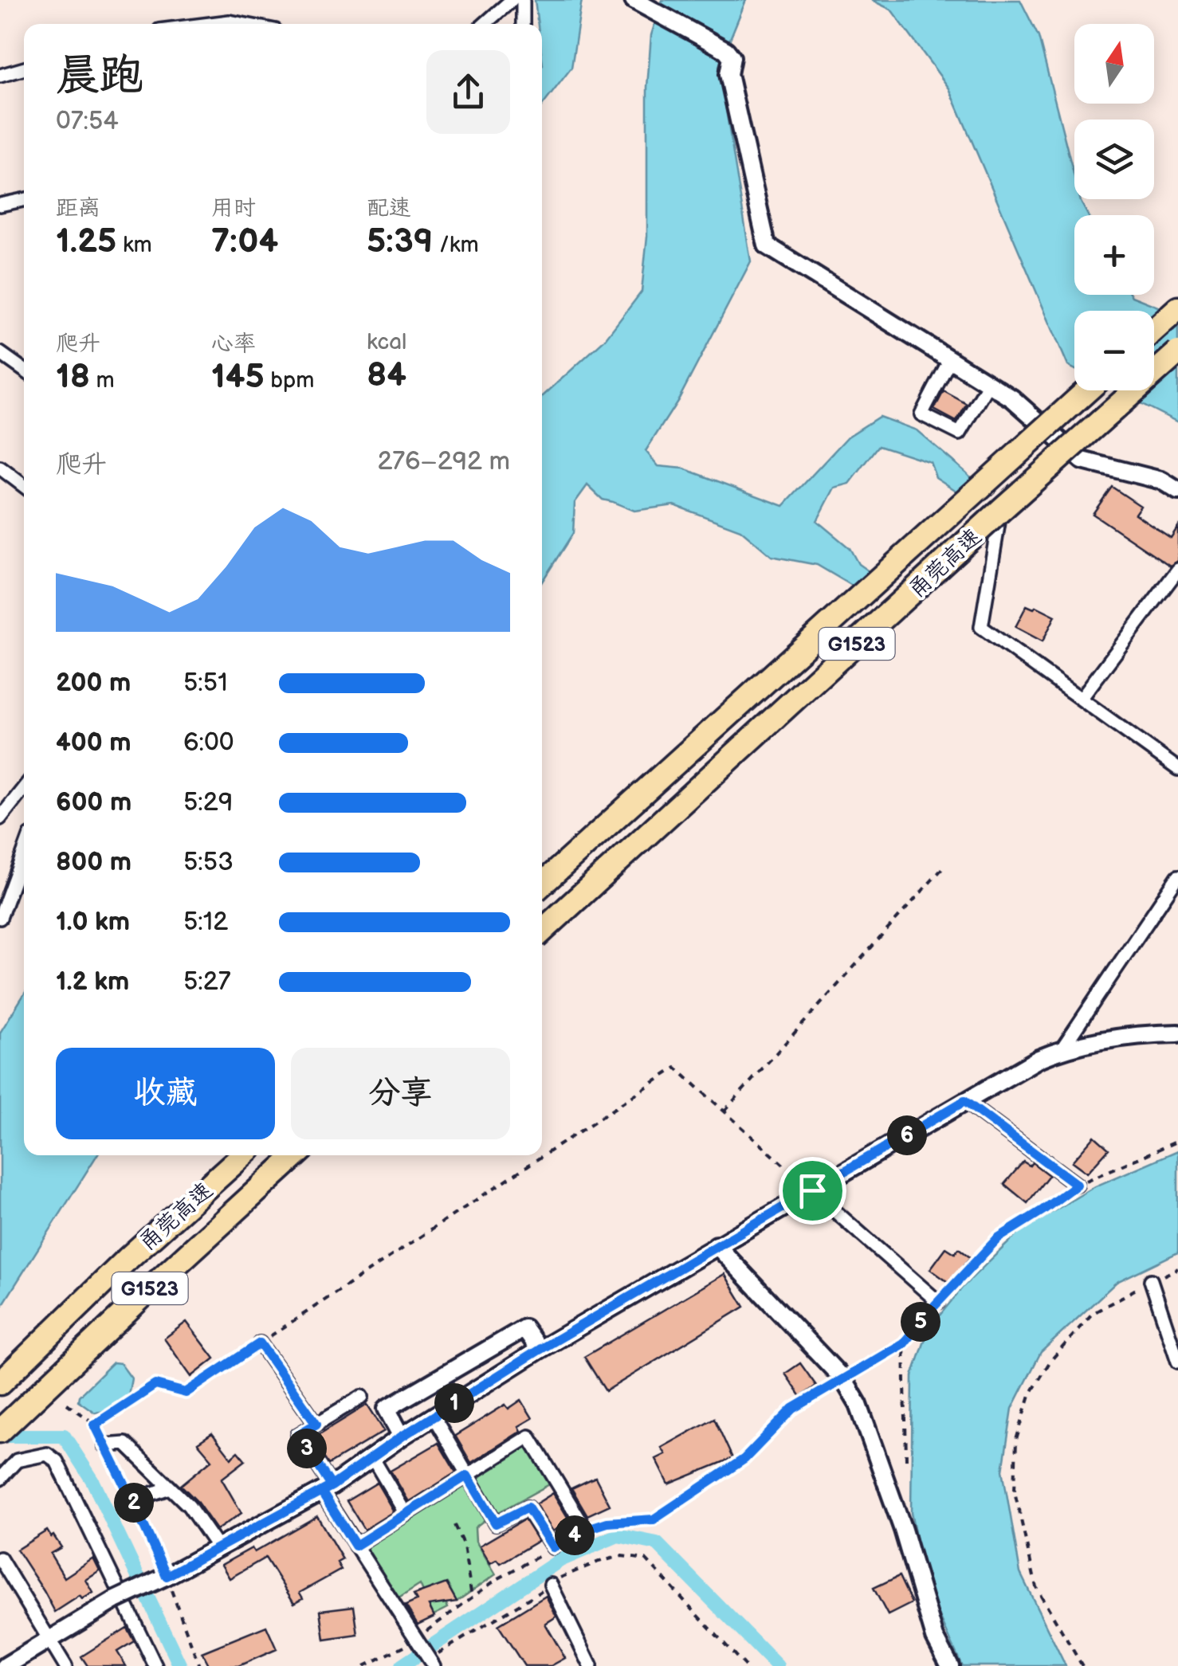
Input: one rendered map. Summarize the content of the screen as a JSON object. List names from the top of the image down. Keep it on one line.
{"streets":{"highway":["甬莞高速","G1523"]},"north":"top","page":{"map_buttons":["+","−"],"heading":["晨跑","07:54"],"stats":[["距离","1.25 km"],["用时","7:04"],["配速","5:39 /km"],["爬升","18 m"],["心率","145 bpm"],["kcal","84"]],"chart":["爬升","276–292 m"],"list":[{"name":"200 m","note":"5:51"},{"name":"400 m","note":"6:00"},{"name":"600 m","note":"5:29"},{"name":"800 m","note":"5:53"},{"name":"1.0 km","note":"5:12"},{"name":"1.2 km","note":"5:27"}],"buttons":["收藏","分享"],"pins":["6","5","1","3","2","4"]}}
